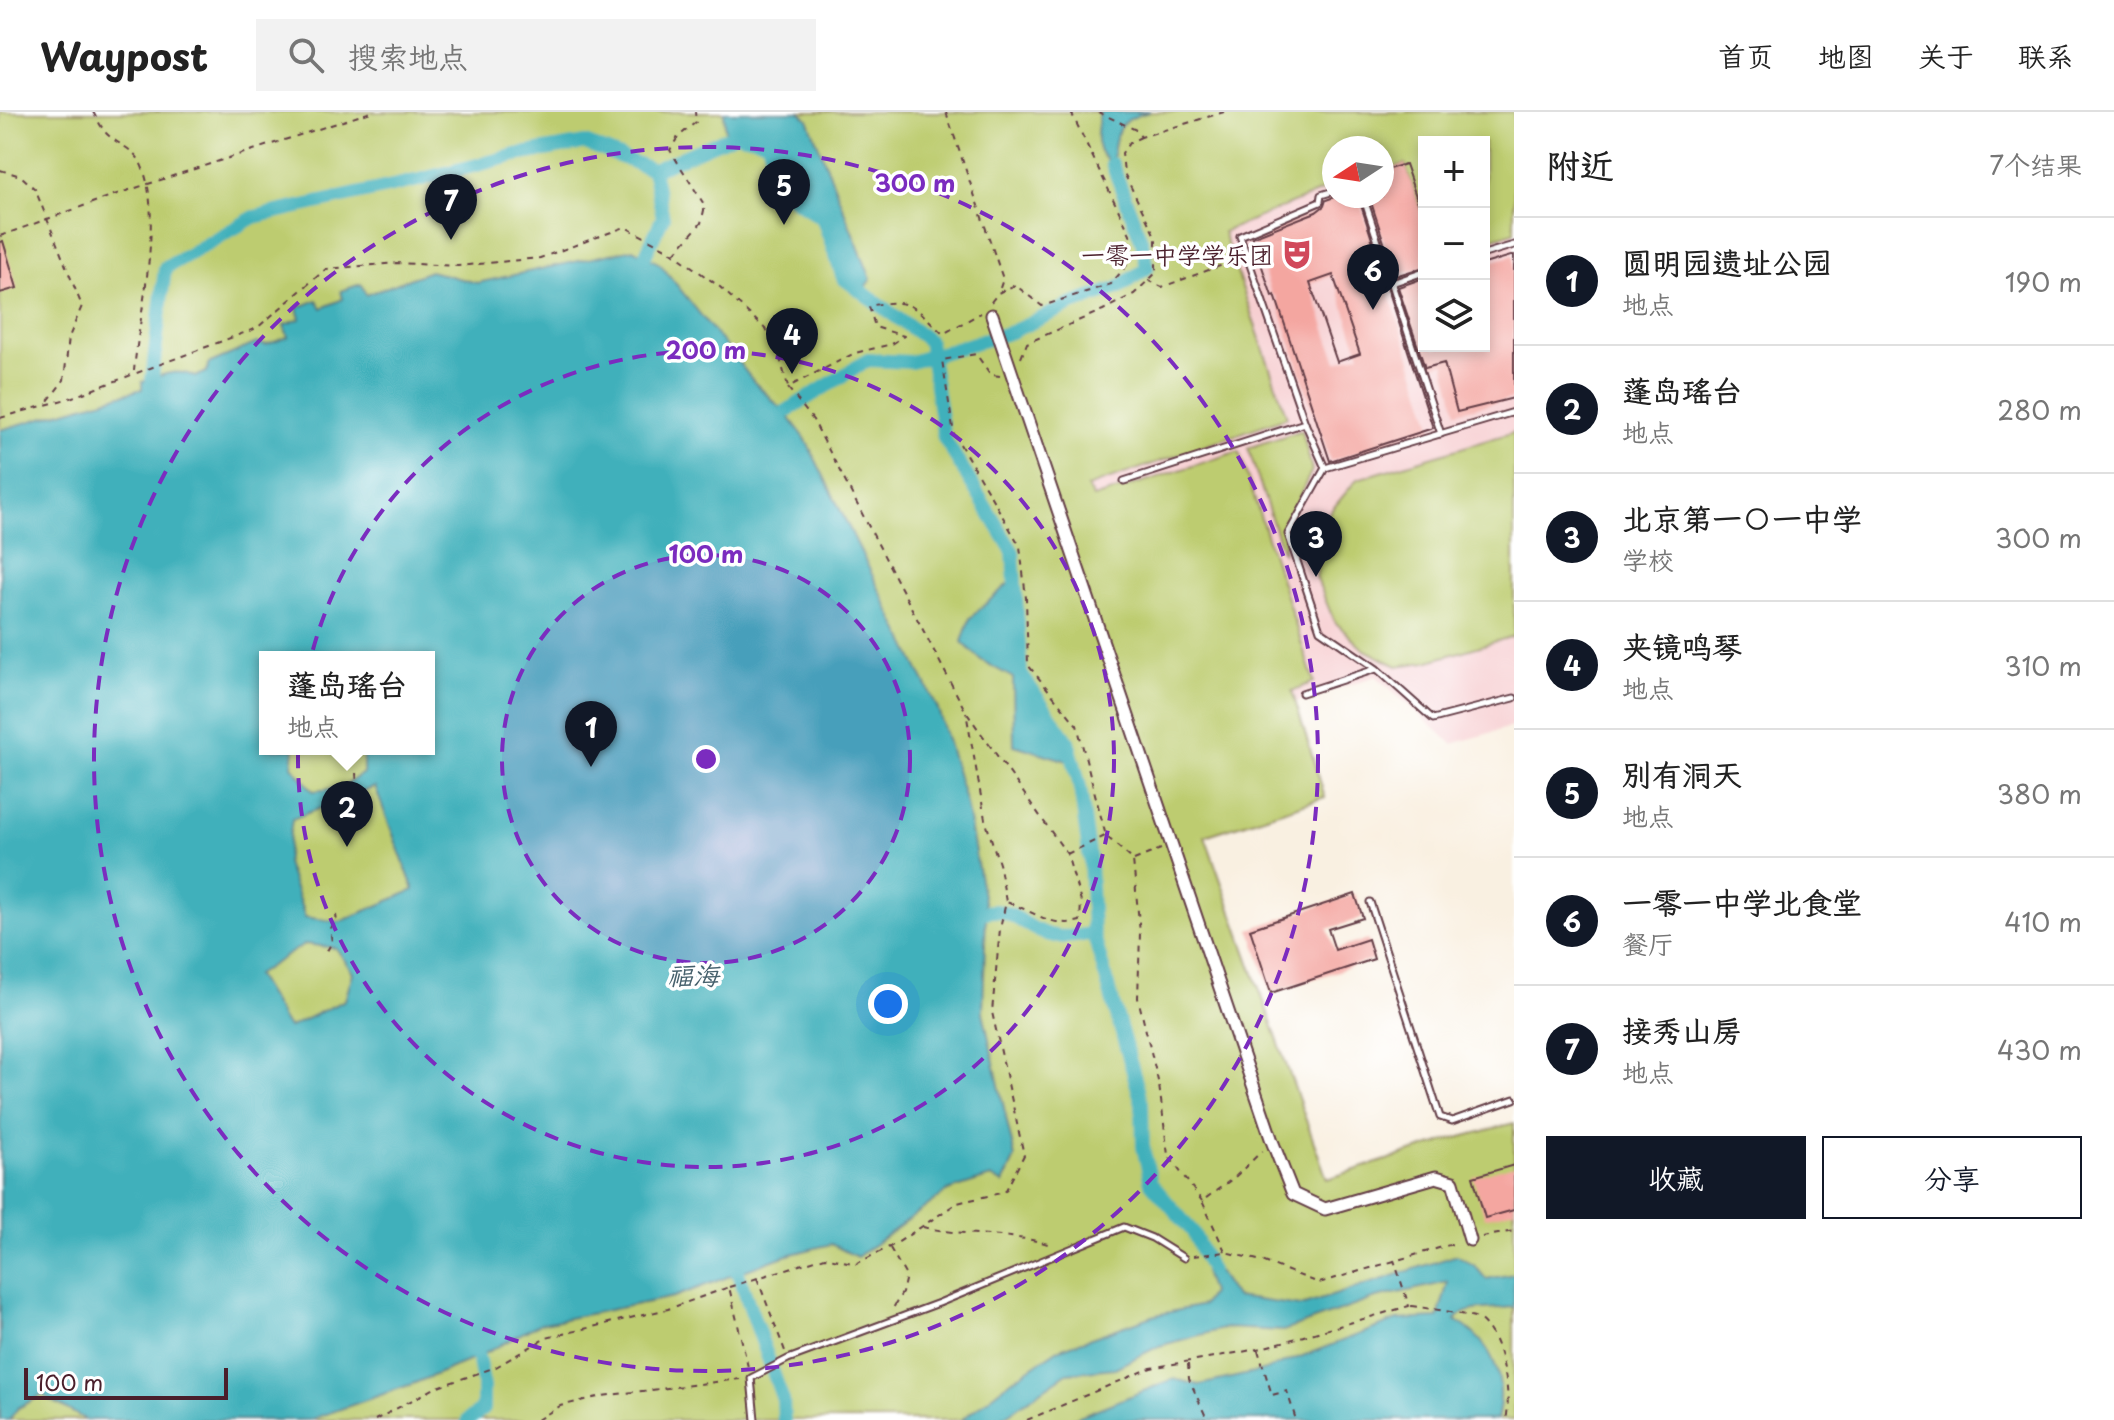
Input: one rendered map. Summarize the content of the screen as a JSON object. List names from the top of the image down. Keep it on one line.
{"water":["福海"],"places":{"theatre":["一零一中学学乐团"]},"scale_bar":"100 m","north":"left","page":{"header":"Waypost","search":"搜索地点","nav":["首页","地图","关于","联系"],"heading":["附近","7个结果"],"map_buttons":["+","−"],"pins":["5","7","6","4","3","1","2"],"list":[{"mark":"1","name":"圆明园遗址公园","note":"地点","value":"190 m"},{"mark":"2","name":"蓬岛瑶台","note":"地点","value":"280 m"},{"mark":"3","name":"北京第一〇一中学","note":"学校","value":"300 m"},{"mark":"4","name":"夹镜鸣琴","note":"地点","value":"310 m"},{"mark":"5","name":"别有洞天","note":"地点","value":"380 m"},{"mark":"6","name":"一零一中学北食堂","note":"餐厅","value":"410 m"},{"mark":"7","name":"接秀山房","note":"地点","value":"430 m"}],"popup":["蓬岛瑶台","地点"],"buttons":["收藏","分享"],"scale":"100 m"},"rings":["300 m","200 m","100 m"]}
